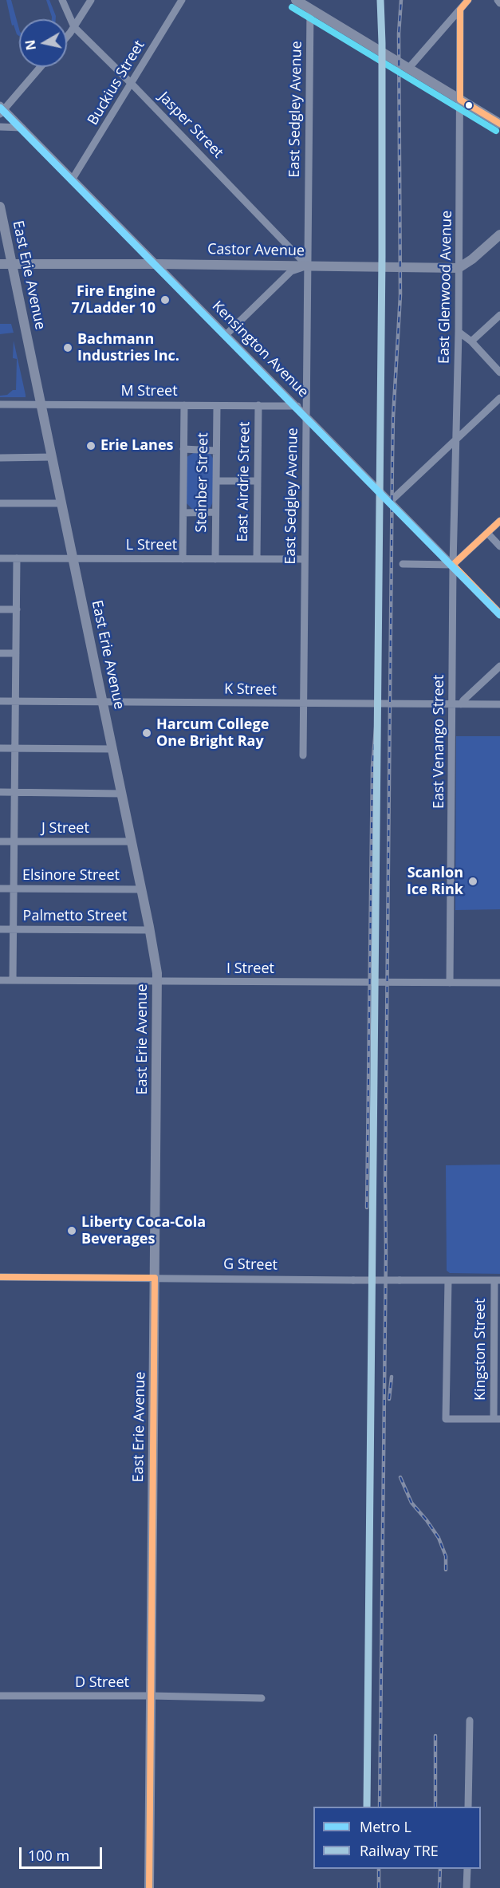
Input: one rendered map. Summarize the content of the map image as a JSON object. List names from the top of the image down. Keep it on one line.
{"streets":{"main road":["Castor Avenue","East Erie Avenue"],"street":["Buckius Street","East Sedgley Avenue","Jasper Street","East Glenwood Avenue","Kensington Avenue","M Street","East Airdrie Street","Steinber Street","L Street","K Street","East Venango Street","J Street","Elsinore Street","Palmetto Street","I Street","G Street","Kingston Street","D Street"]},"crossings":[["Buckius Street","Jasper Street"],["Buckius Street","Kensington Avenue"],["East Sedgley Avenue","Jasper Street"],["East Sedgley Avenue","Castor Avenue"],["East Sedgley Avenue","Kensington Avenue"],["East Sedgley Avenue","L Street"],["East Sedgley Avenue","K Street"],["Jasper Street","Castor Avenue"],["Castor Avenue","East Erie Avenue"],["Castor Avenue","East Glenwood Avenue"],["Castor Avenue","Kensington Avenue"],["East Erie Avenue","M Street"],["East Erie Avenue","L Street"],["East Erie Avenue","K Street"],["East Erie Avenue","J Street"],["East Erie Avenue","Elsinore Street"],["East Erie Avenue","Palmetto Street"],["East Erie Avenue","I Street"],["East Erie Avenue","G Street"],["East Erie Avenue","D Street"],["East Glenwood Avenue","Kensington Avenue"],["East Glenwood Avenue","East Venango Street"],["Kensington Avenue","M Street"],["Kensington Avenue","East Venango Street"],["M Street","East Airdrie Street"],["M Street","Steinber Street"],["East Airdrie Street","L Street"],["Steinber Street","L Street"],["K Street","East Venango Street"],["East Venango Street","I Street"],["G Street","Kingston Street"]],"places":["Fire Engine 7/Ladder 10","Bachmann Industries Inc.","Erie Lanes","Harcum College One Bright Ray","Scanlon Ice Rink","Liberty Coca-Cola Beverages"],"lines":["rail line TRE","metro line L"],"legend":["Metro L","Railway TRE"],"scale_bar":"100 m","north":"left"}
